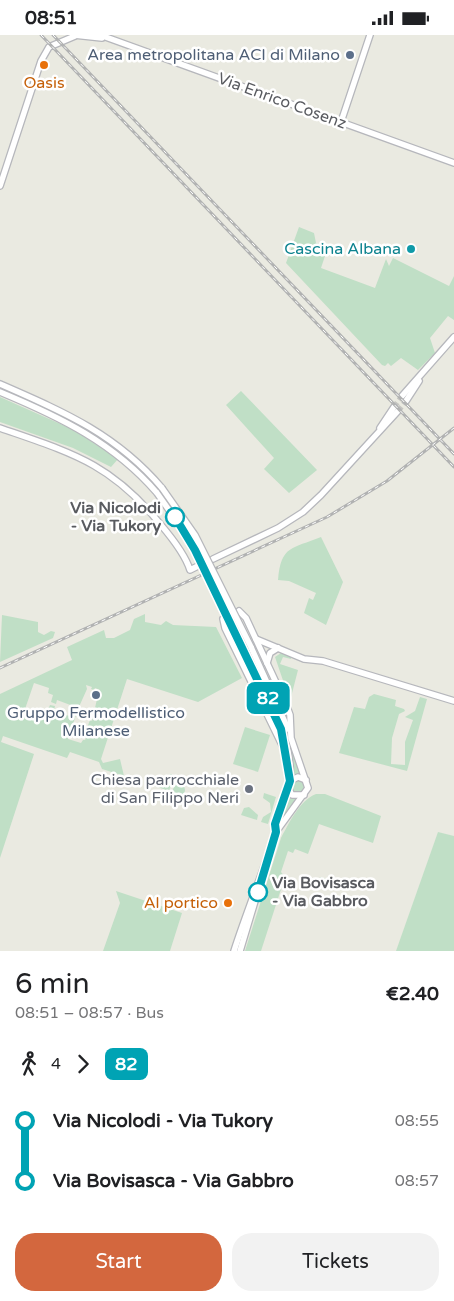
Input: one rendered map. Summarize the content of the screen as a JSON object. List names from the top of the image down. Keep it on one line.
{"streets":{"street":["Via Enrico Cosenz"]},"places":["Area metropolitana ACI di Milano","Oasis","Cascina Albana","Via Nicolodi - Via Tukory","Gruppo Fermodellistico Milanese","Chiesa parrocchiale di San Filippo Neri","Via Bovisasca - Via Gabbro","Al portico"],"lines":["bus line 82"],"page":{"status":"08:51","on_map":"82","heading":["6 min","08:51 – 08:57 · Bus","€2.40"],"legs":["4","82"],"list":[{"name":"Via Nicolodi - Via Tukory","value":"08:55"},{"name":"Via Bovisasca - Via Gabbro","value":"08:57"}],"buttons":["Start","Tickets"]}}
